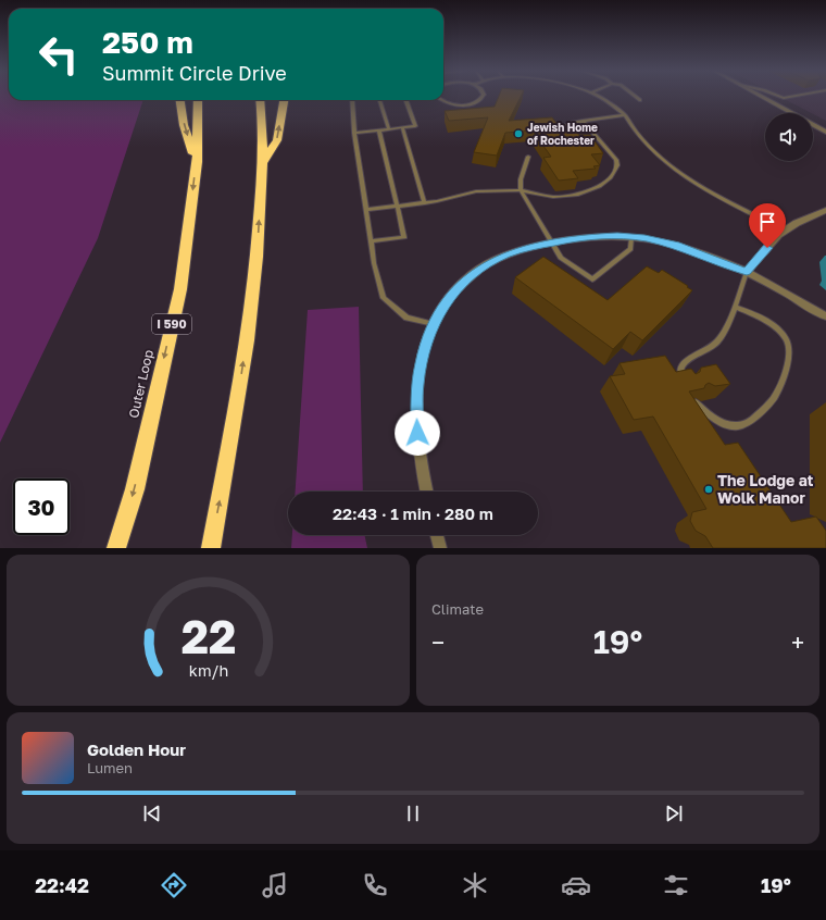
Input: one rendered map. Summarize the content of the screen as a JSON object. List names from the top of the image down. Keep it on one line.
{"streets":{"highway":["I 590","Outer Loop"]},"places":["Jewish Home of Rochester","The Lodge at Wolk Manor"],"page":{"turn":["250 m","Summit Circle Drive"],"limit":"30","trip":"22:43 · 1 min · 280 m","tile":"Climate","heat":["−","19°","+"],"song":["Golden Hour","Lumen"],"tabs":["22:42","19°"],"gauge":["22","km/h"]}}
